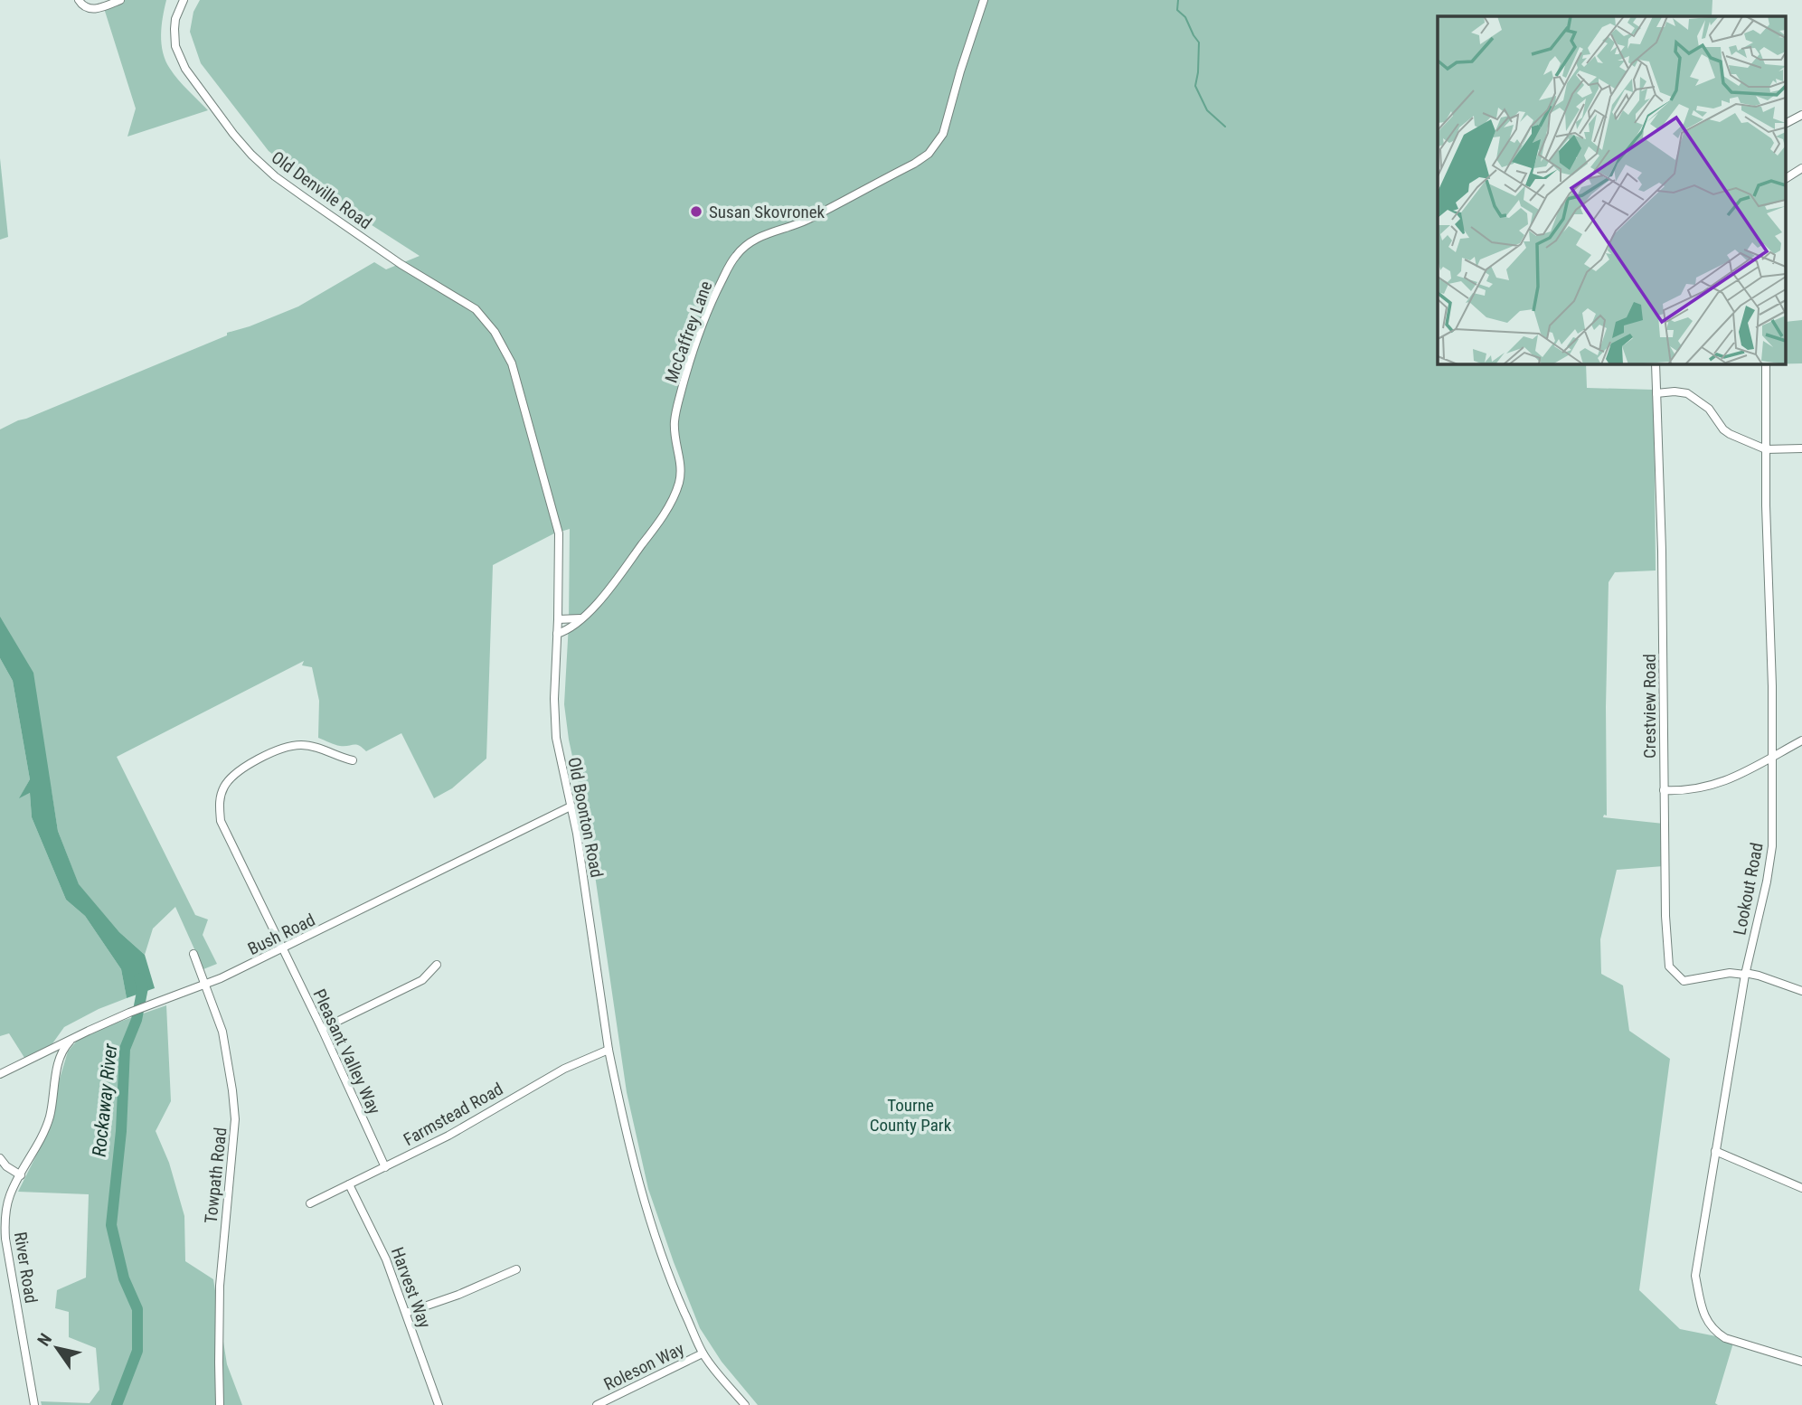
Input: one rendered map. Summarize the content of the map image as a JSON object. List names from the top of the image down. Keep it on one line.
{"streets":{"street":["Old Denville Road","McCaffrey Lane","Crestview Road","Old Boonton Road","Lookout Road","Bush Road","Pleasant Valley Way","Farmstead Road","Towpath Road","River Road","Harvest Way","Roleson Way"]},"crossings":[["Old Denville Road","Old Boonton Road"],["McCaffrey Lane","Old Boonton Road"],["Crestview Road","Lookout Road"],["Old Boonton Road","Bush Road"],["Old Boonton Road","Farmstead Road"],["Old Boonton Road","Roleson Way"],["Bush Road","Pleasant Valley Way"],["Bush Road","Towpath Road"],["Bush Road","River Road"],["Pleasant Valley Way","Farmstead Road"],["Farmstead Road","Harvest Way"]],"water":["Rockaway River"],"parks":["Tourne County Park"],"places":["Susan Skovronek"],"north":"top left"}
